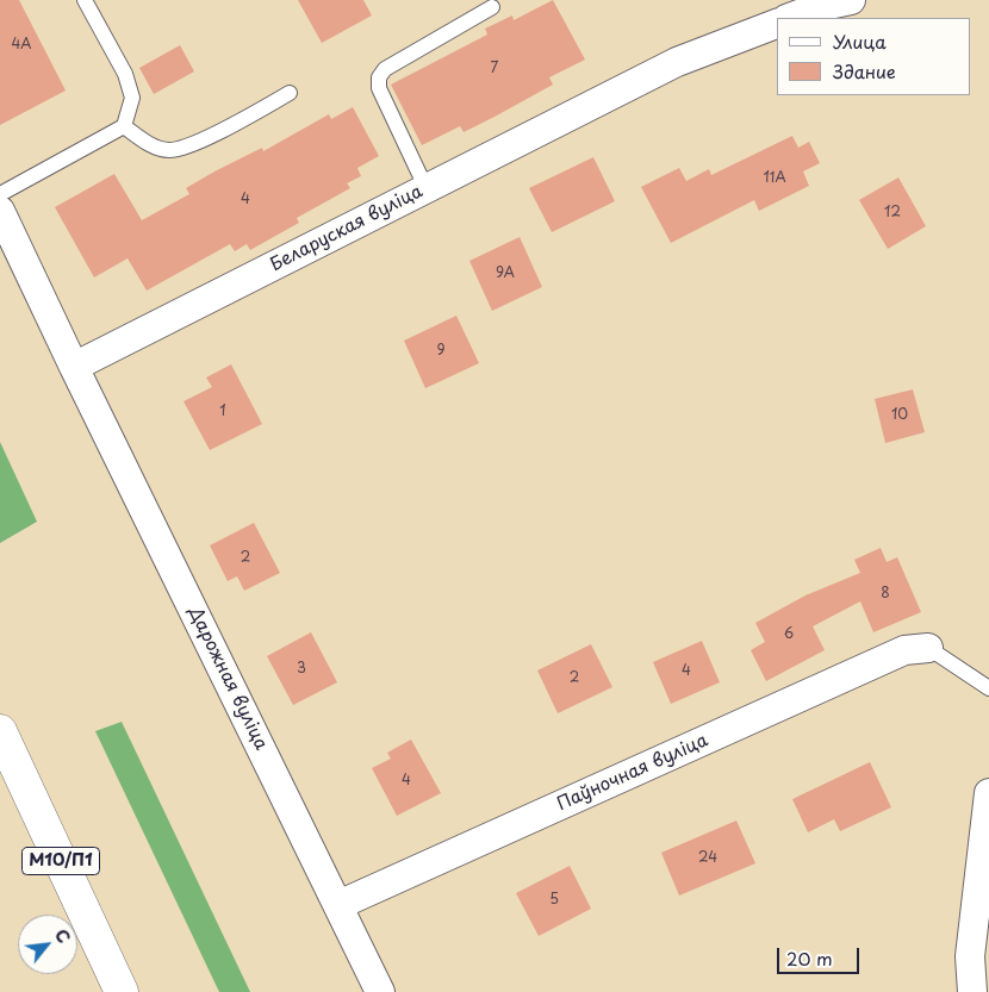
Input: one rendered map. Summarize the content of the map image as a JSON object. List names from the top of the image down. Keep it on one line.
{"streets":{"main road":["М10/П1"],"street":["Беларуская вуліца","Дарожная вуліца","Паўночная вуліца"]},"crossings":[["Беларуская вуліца","Дарожная вуліца"],["Дарожная вуліца","Паўночная вуліца"]],"house_numbers":["4А","7","11А","4","12","9А","9","1","10","2","8","6","3","4","2","4","24","5"],"legend":["Улица","Здание"],"scale_bar":"20 m","north":"top right"}
